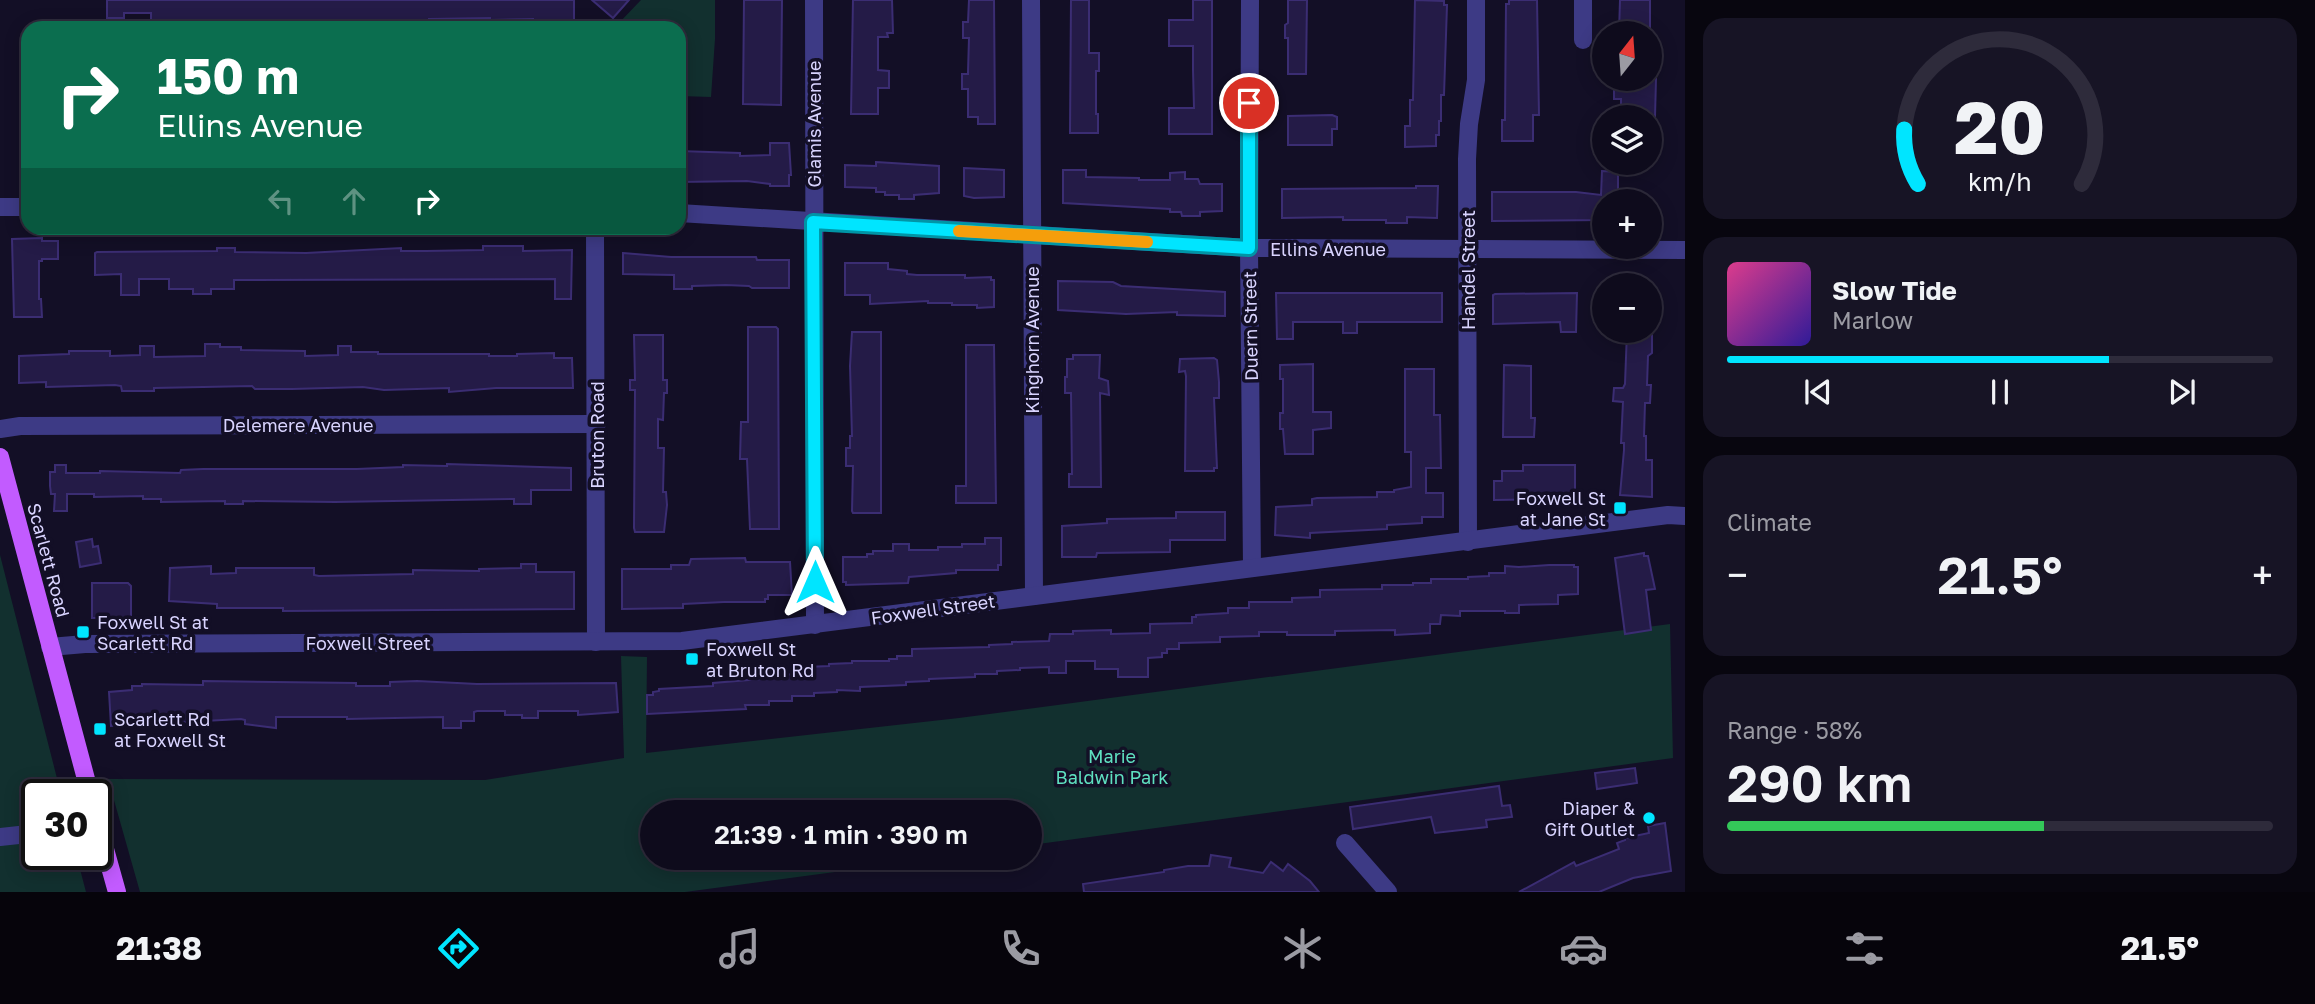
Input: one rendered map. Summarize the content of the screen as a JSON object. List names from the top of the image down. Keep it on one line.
{"streets":{"main road":["Scarlett Road"],"street":["Glamis Avenue","Ellins Avenue","Handel Street","Duern Street","Kinghorn Avenue","Delemere Avenue","Bruton Road","Foxwell Street"]},"crossings":[["Glamis Avenue","Ellins Avenue"],["Glamis Avenue","Foxwell Street"],["Ellins Avenue","Handel Street"],["Ellins Avenue","Duern Street"],["Ellins Avenue","Kinghorn Avenue"],["Handel Street","Foxwell Street"],["Duern Street","Foxwell Street"],["Kinghorn Avenue","Foxwell Street"],["Delemere Avenue","Bruton Road"],["Bruton Road","Foxwell Street"],["Scarlett Road","Foxwell Street"]],"parks":["Marie Baldwin Park"],"places":{"transit":["Foxwell St at Jane St","Foxwell St at Scarlett Rd","Foxwell St at Bruton Rd","Scarlett Rd at Foxwell St"],"other":["Diaper & Gift Outlet"]},"north":"top","page":{"map_buttons":["+","−"],"turn":["150 m","Ellins Avenue"],"song":["Slow Tide","Marlow"],"tile":["Climate",["Range · 58%","290 km"]],"heat":["−","21.5°","+"],"limit":"30","trip":"21:39 · 1 min · 390 m","tabs":["21:38","21.5°"],"gauge":["20","km/h"]}}
